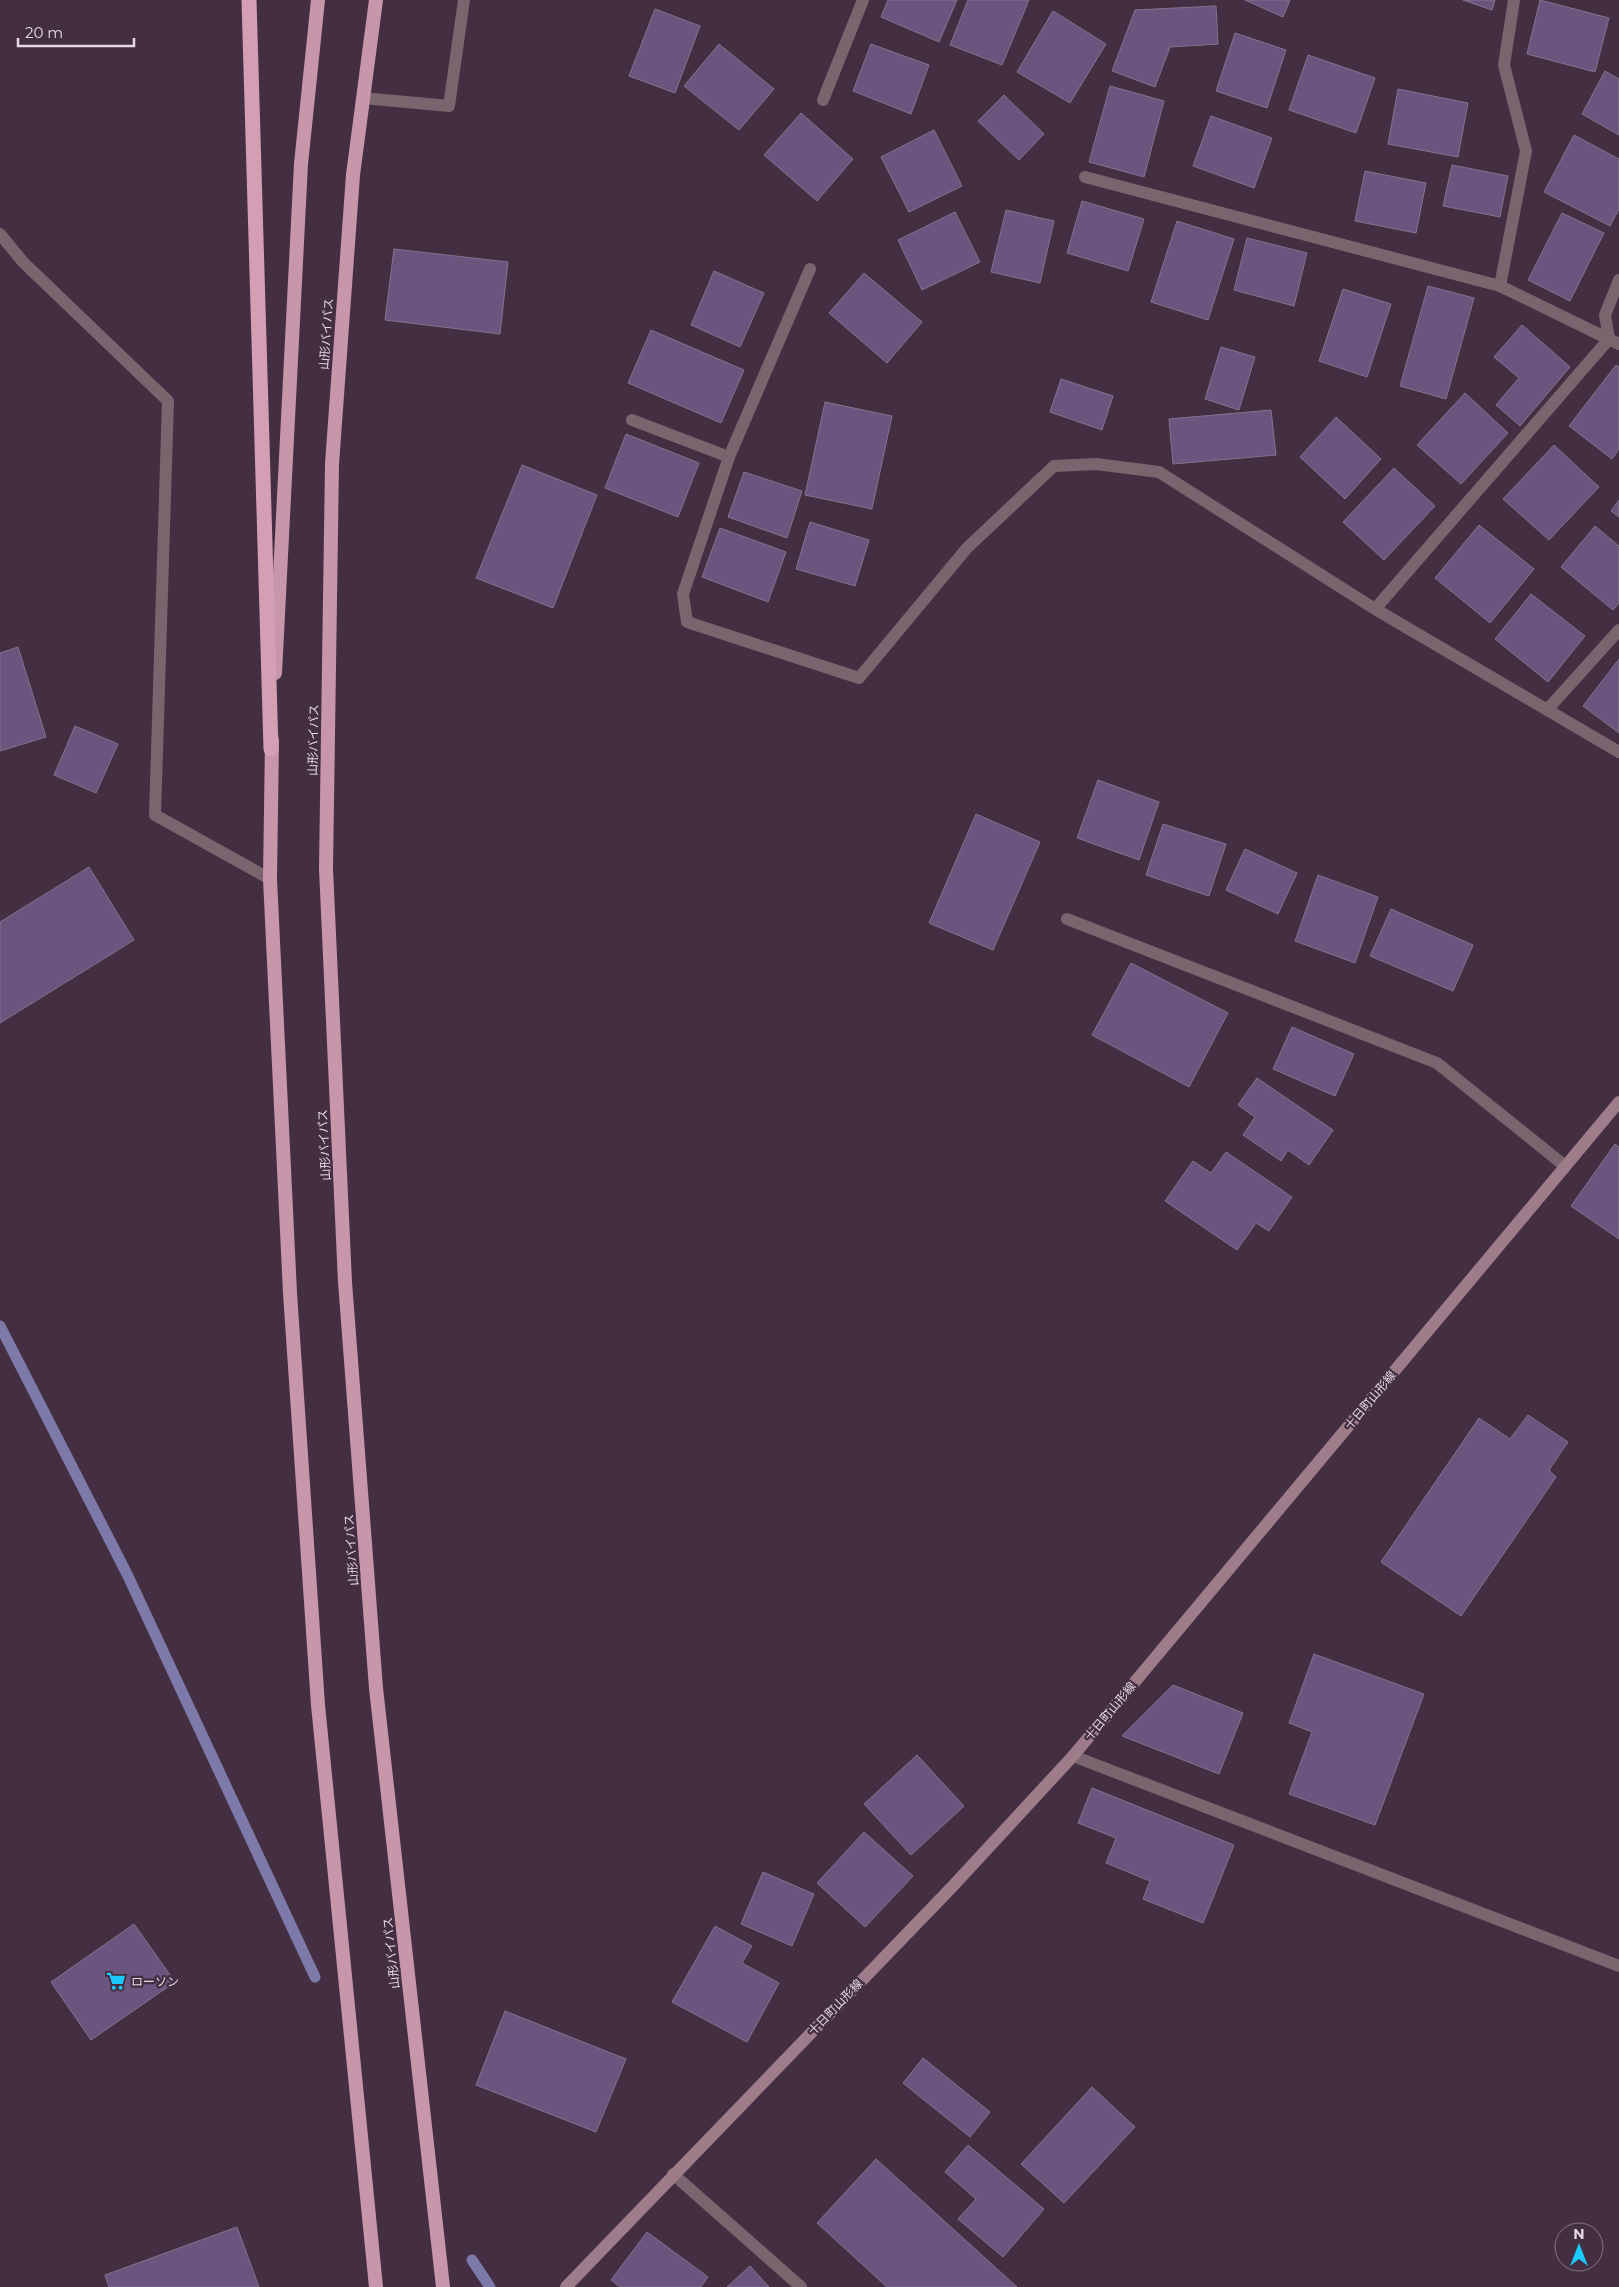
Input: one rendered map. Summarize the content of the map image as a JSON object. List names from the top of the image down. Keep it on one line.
{"streets":{"highway":["山形バイパス"],"main road":["十日町山形線"]},"places":{"supermarket":["ローソン"]},"scale_bar":"20 m","north":"top"}
